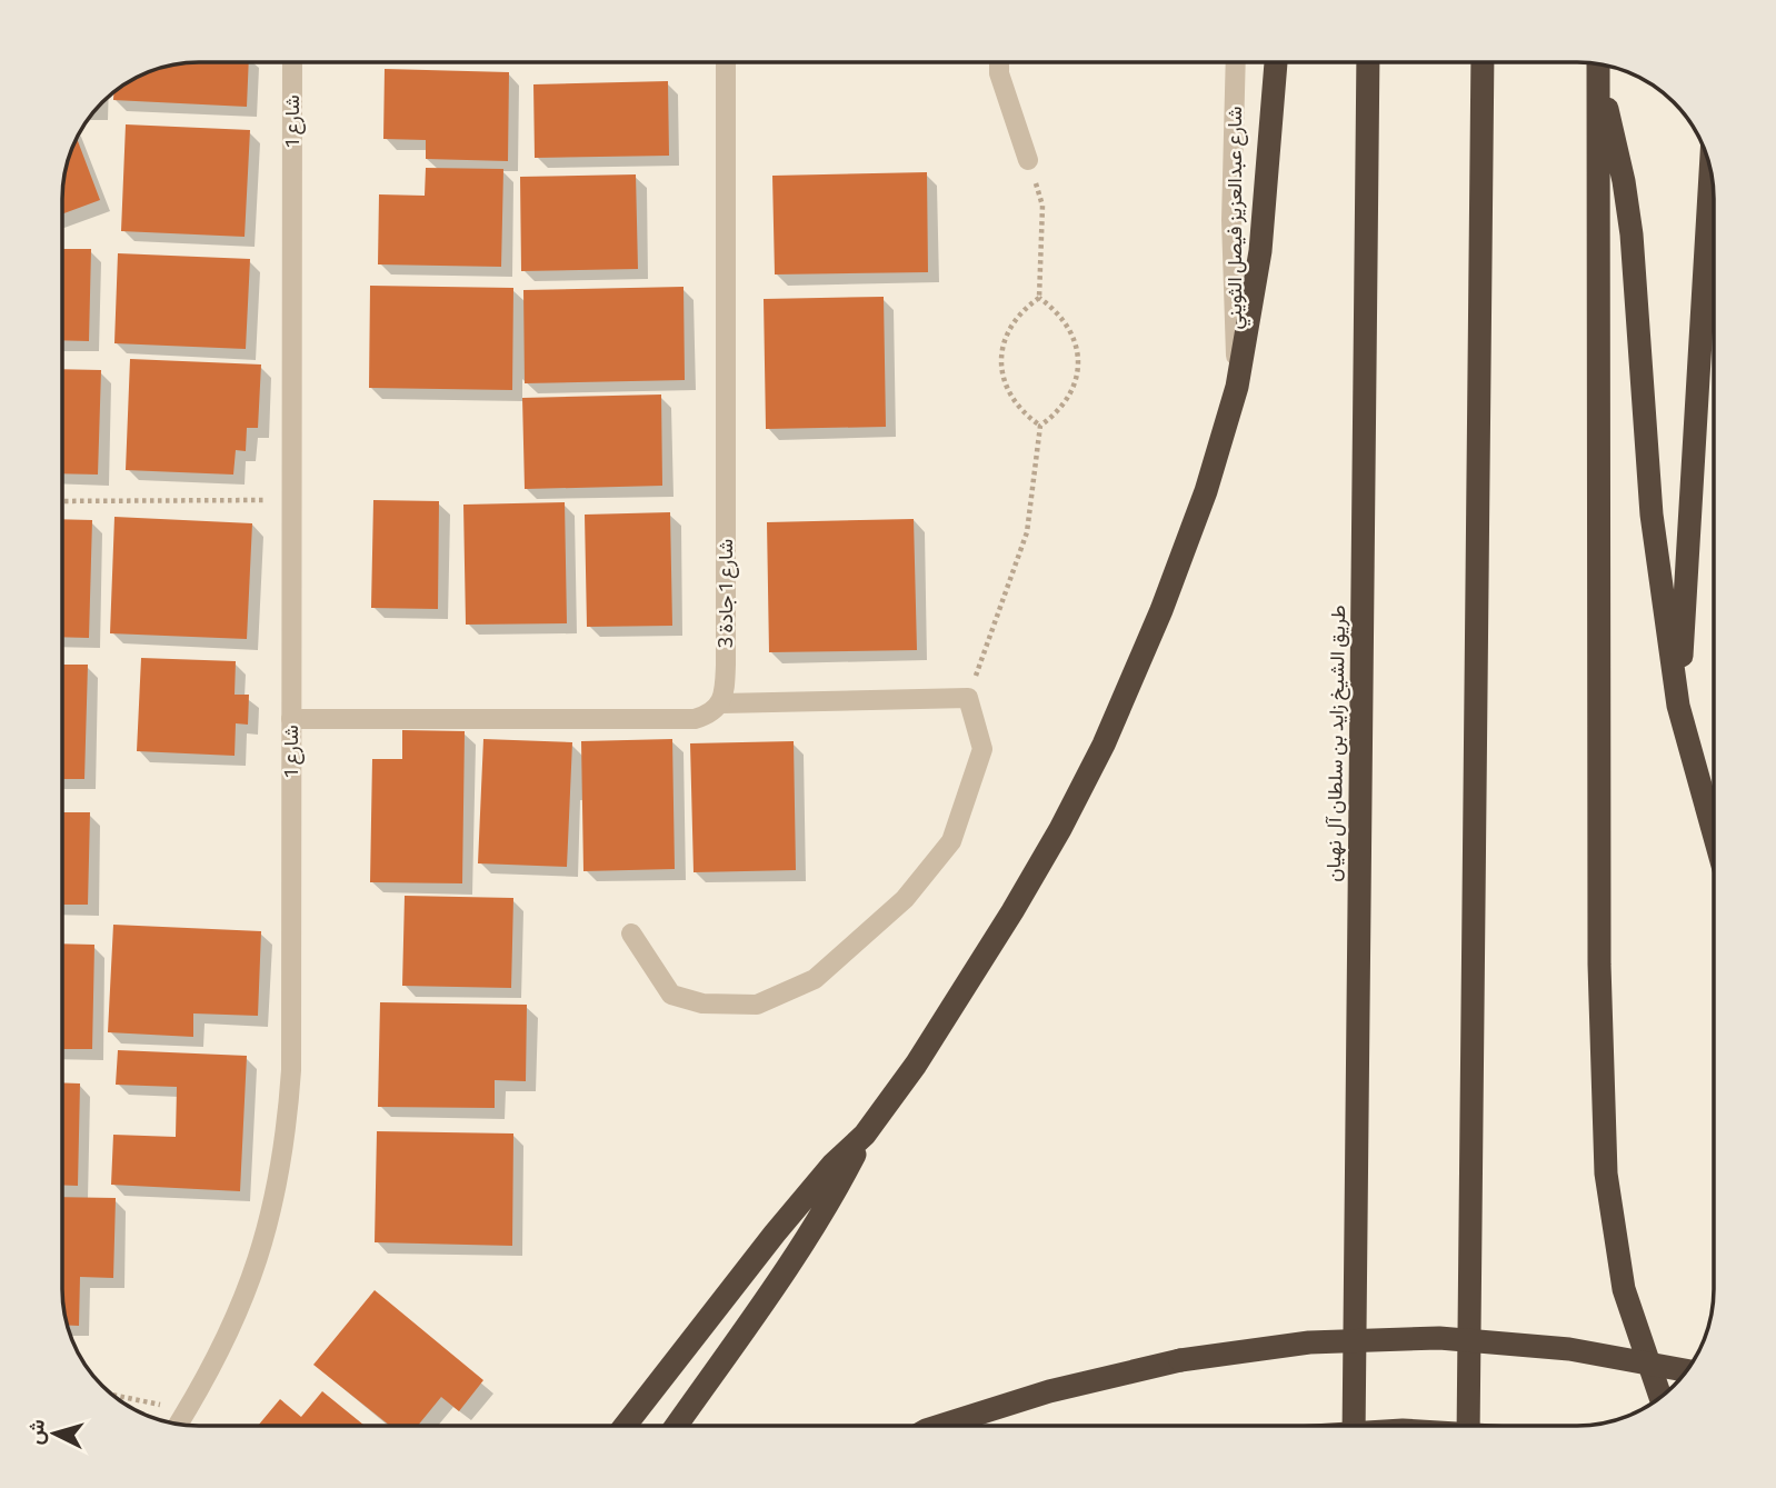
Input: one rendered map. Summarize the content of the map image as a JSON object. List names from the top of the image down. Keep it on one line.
{"streets":{"highway":["طريق الشيخ زايد بن سلطان آل نهيان"],"street":["شارع 1","شارع عبدالعزيز فيصل الثويني","شارع 1 جادة 3"]},"north":"left"}
